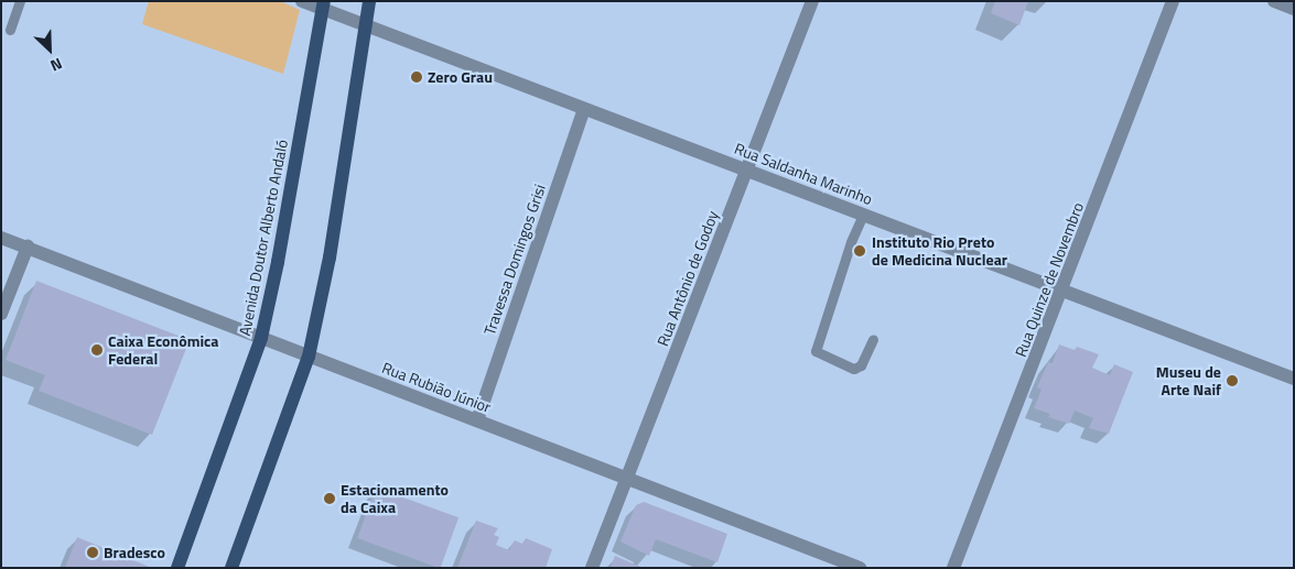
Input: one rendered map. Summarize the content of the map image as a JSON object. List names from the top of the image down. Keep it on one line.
{"streets":{"main road":["Avenida Doutor Alberto Andaló"],"street":["Rua Saldanha Marinho","Travessa Domingos Grisi","Rua Antônio de Godoy","Rua Quinze de Novembro","Rua Rubião Júnior"]},"crossings":[["Rua Saldanha Marinho","Avenida Doutor Alberto Andaló"],["Rua Saldanha Marinho","Travessa Domingos Grisi"],["Rua Saldanha Marinho","Rua Antônio de Godoy"],["Rua Saldanha Marinho","Rua Quinze de Novembro"],["Avenida Doutor Alberto Andaló","Rua Rubião Júnior"],["Travessa Domingos Grisi","Rua Rubião Júnior"],["Rua Antônio de Godoy","Rua Rubião Júnior"]],"places":["Zero Grau","Instituto Rio Preto de Medicina Nuclear","Caixa Econômica Federal","Museu de Arte Naif","Estacionamento da Caixa","Bradesco"],"north":"bottom right"}
